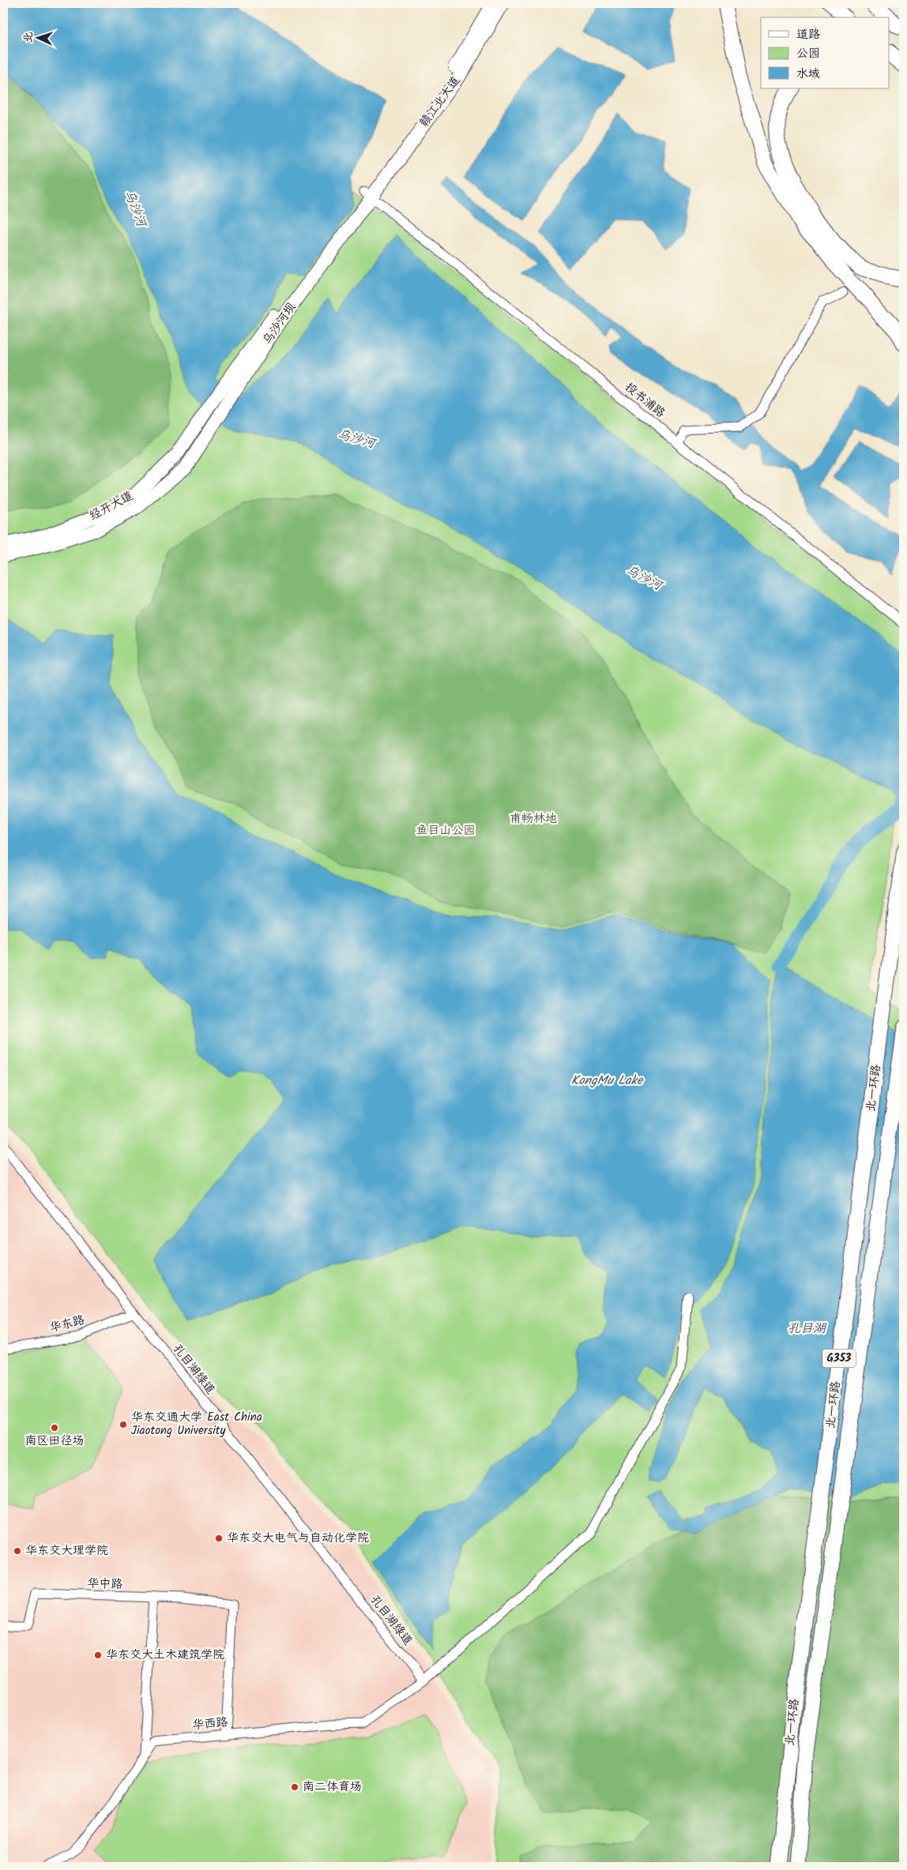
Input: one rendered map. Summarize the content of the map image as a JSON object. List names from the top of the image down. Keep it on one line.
{"streets":{"highway":["北一环路","G353"],"main road":["赣江北大道","乌沙河坝","经开大道"],"street":["投书浦路","华东路","孔目湖绿道","华中路","华西路"]},"crossings":[["赣江北大道","乌沙河坝"],["赣江北大道","投书浦路"],["乌沙河坝","投书浦路"],["乌沙河坝","经开大道"],["华东路","孔目湖绿道"],["孔目湖绿道","华西路"],["华中路","华西路"]],"water":["乌沙河","KongMu Lake","孔目湖"],"parks":["甫畅林地","鱼目山公园"],"places":["华东交通大学 East China Jiaotong University","南区田径场","华东交大电气与自动化学院","华东交大理学院","华东交大土木建筑学院","南二体育场"],"legend":["道路","公园","水域"],"north":"left"}
